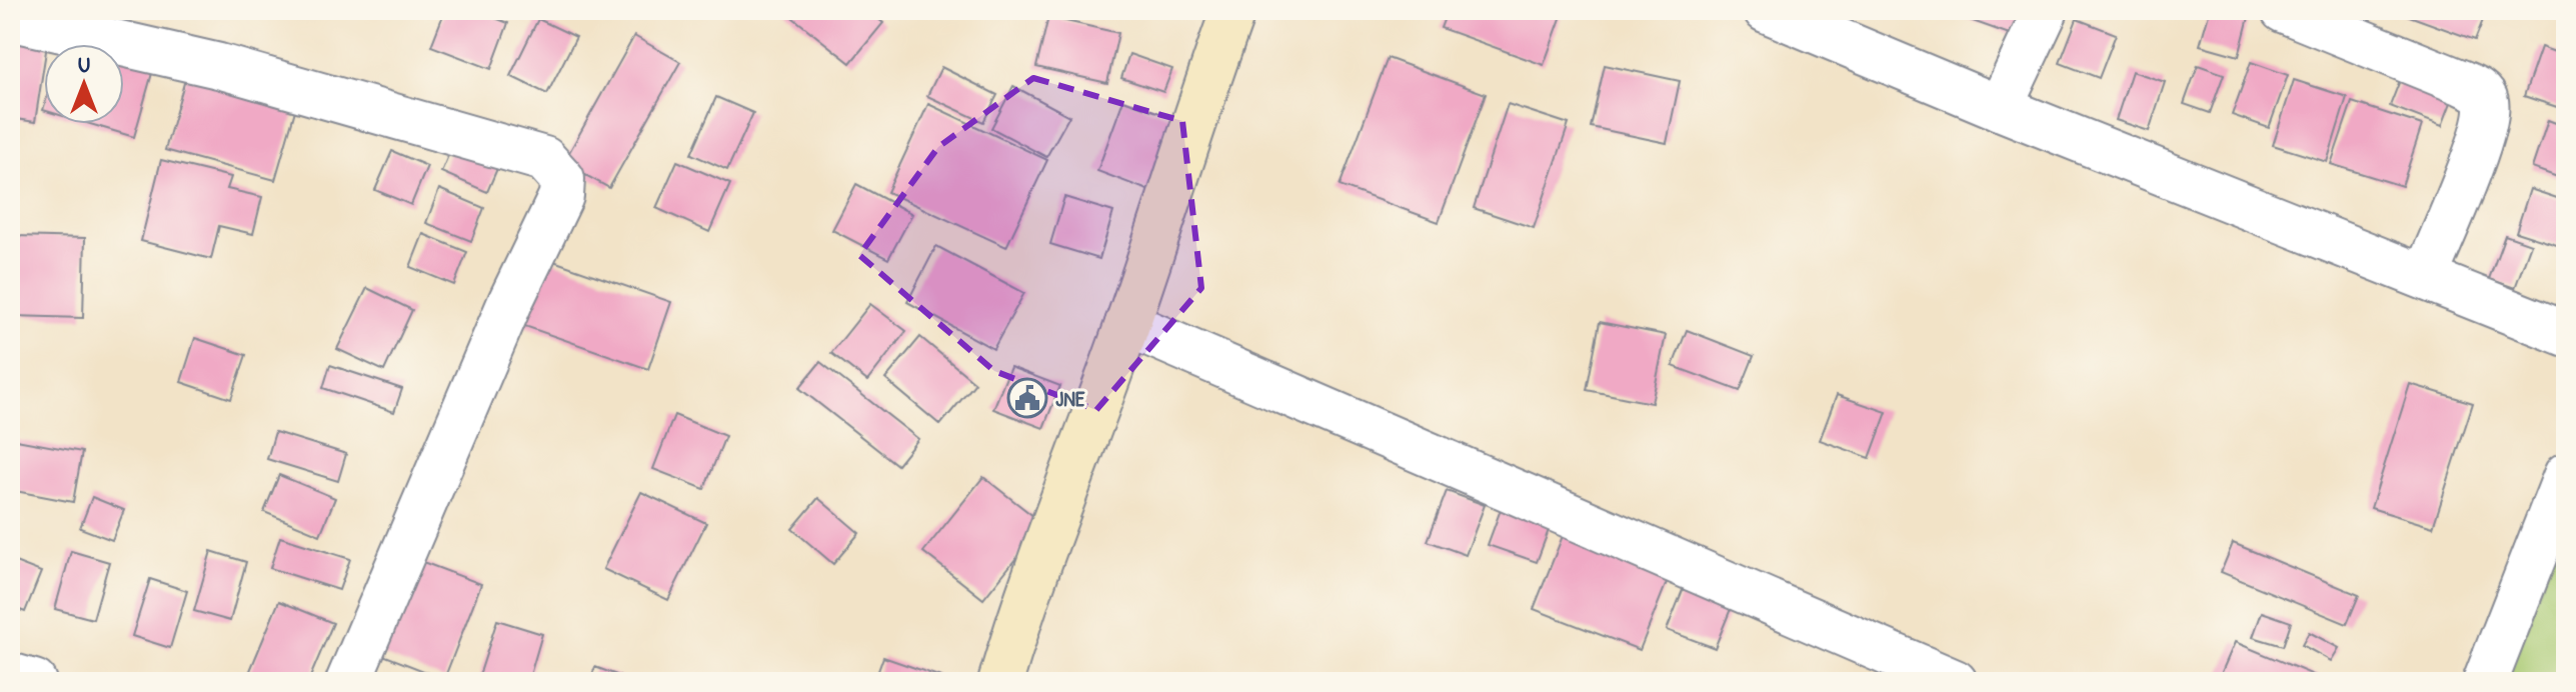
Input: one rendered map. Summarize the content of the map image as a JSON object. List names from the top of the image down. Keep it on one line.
{"places":{"public building":["JNE"]},"north":"top"}
